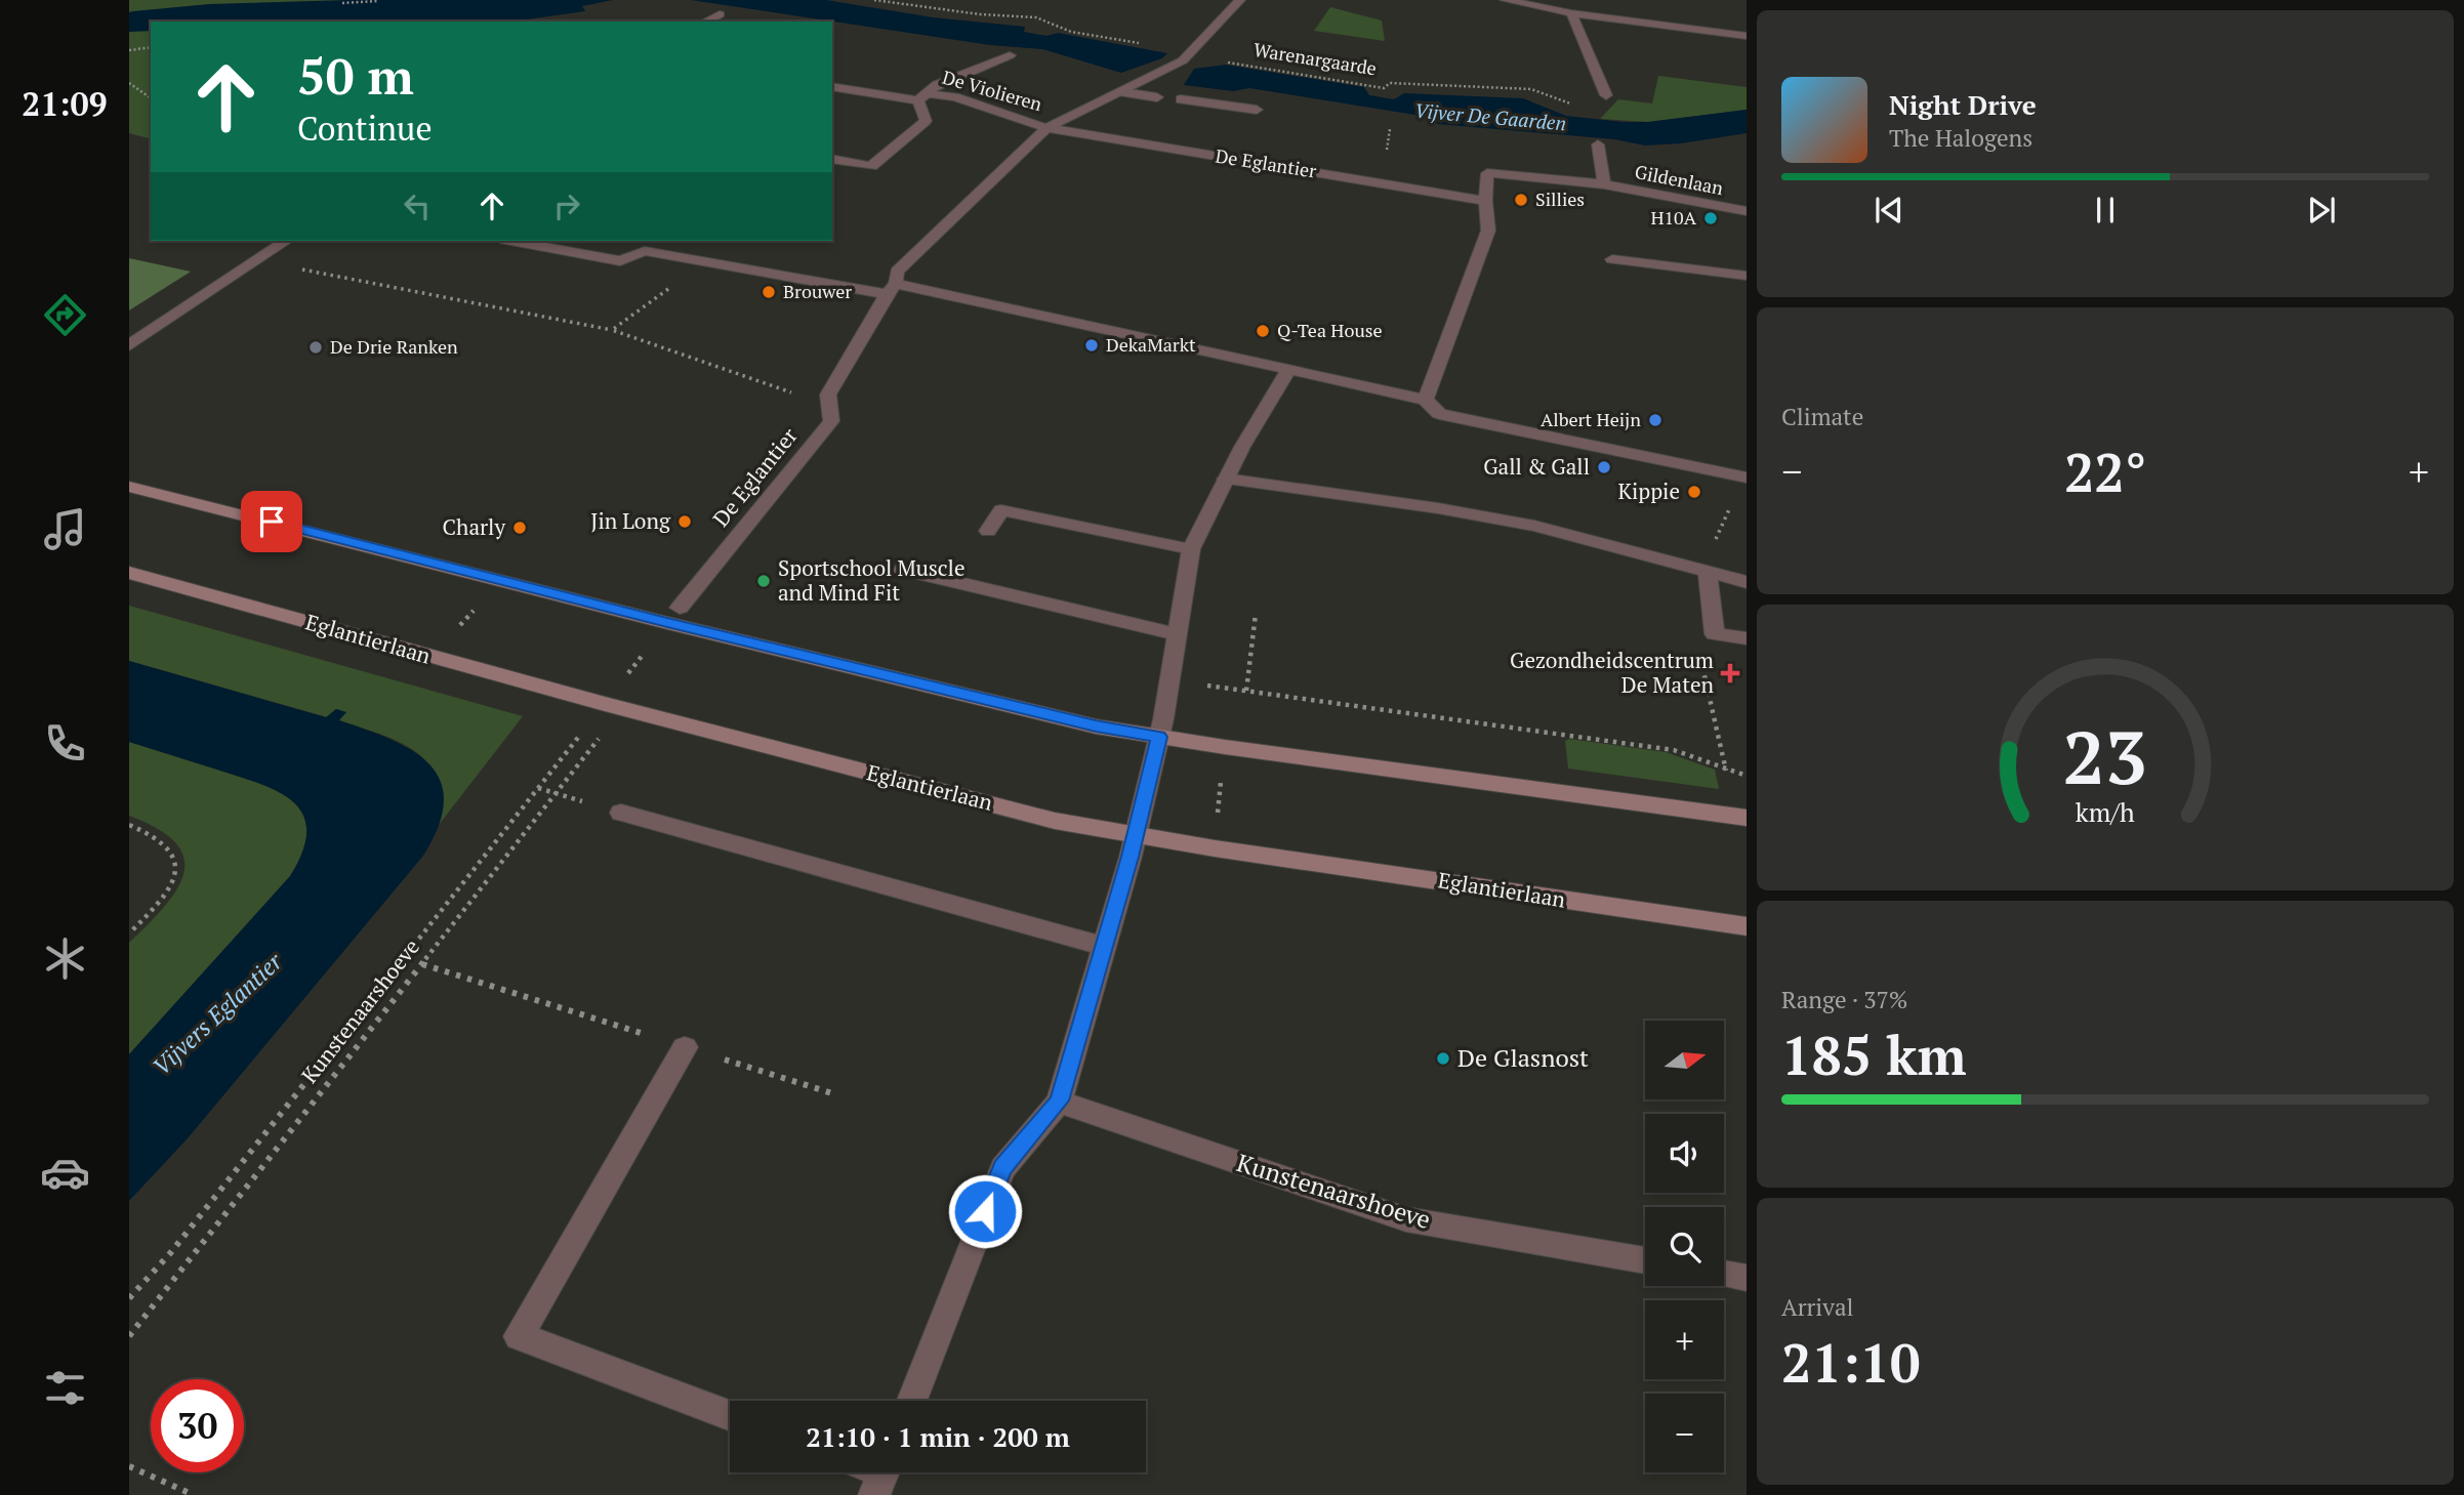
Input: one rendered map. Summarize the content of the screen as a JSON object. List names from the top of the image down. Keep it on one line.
{"streets":{"street":["De Violieren","De Eglantier","Gildenlaan","Eglantierlaan","Kunstenaarshoeve"],"path":["Warenargaarde"]},"crossings":[["Warenargaarde","De Eglantier"],["De Violieren","De Eglantier"],["De Eglantier","Kunstenaarshoeve"],["Eglantierlaan","Kunstenaarshoeve"]],"water":["Vijver De Gaarden","Vijvers Eglantier"],"places":{"other":["Sillies","H10A","Brouwer","Q-Tea House","DekaMarkt","De Drie Ranken","Albert Heijn","Gall & Gall","Kippie","Jin Long","Charly","Sportschool Muscle and Mind Fit","De Glasnost"],"health":["Gezondheidscentrum De Maten"]},"north":"right","page":{"tabs":"21:09","turn":["50 m","Continue"],"song":["Night Drive","The Halogens"],"tile":["Climate",["Range · 37%","185 km"],["Arrival","21:10"]],"heat":["−","22°","+"],"map_buttons":["+","−"],"limit":"30","trip":"21:10 · 1 min · 200 m","gauge":["23","km/h"]}}
